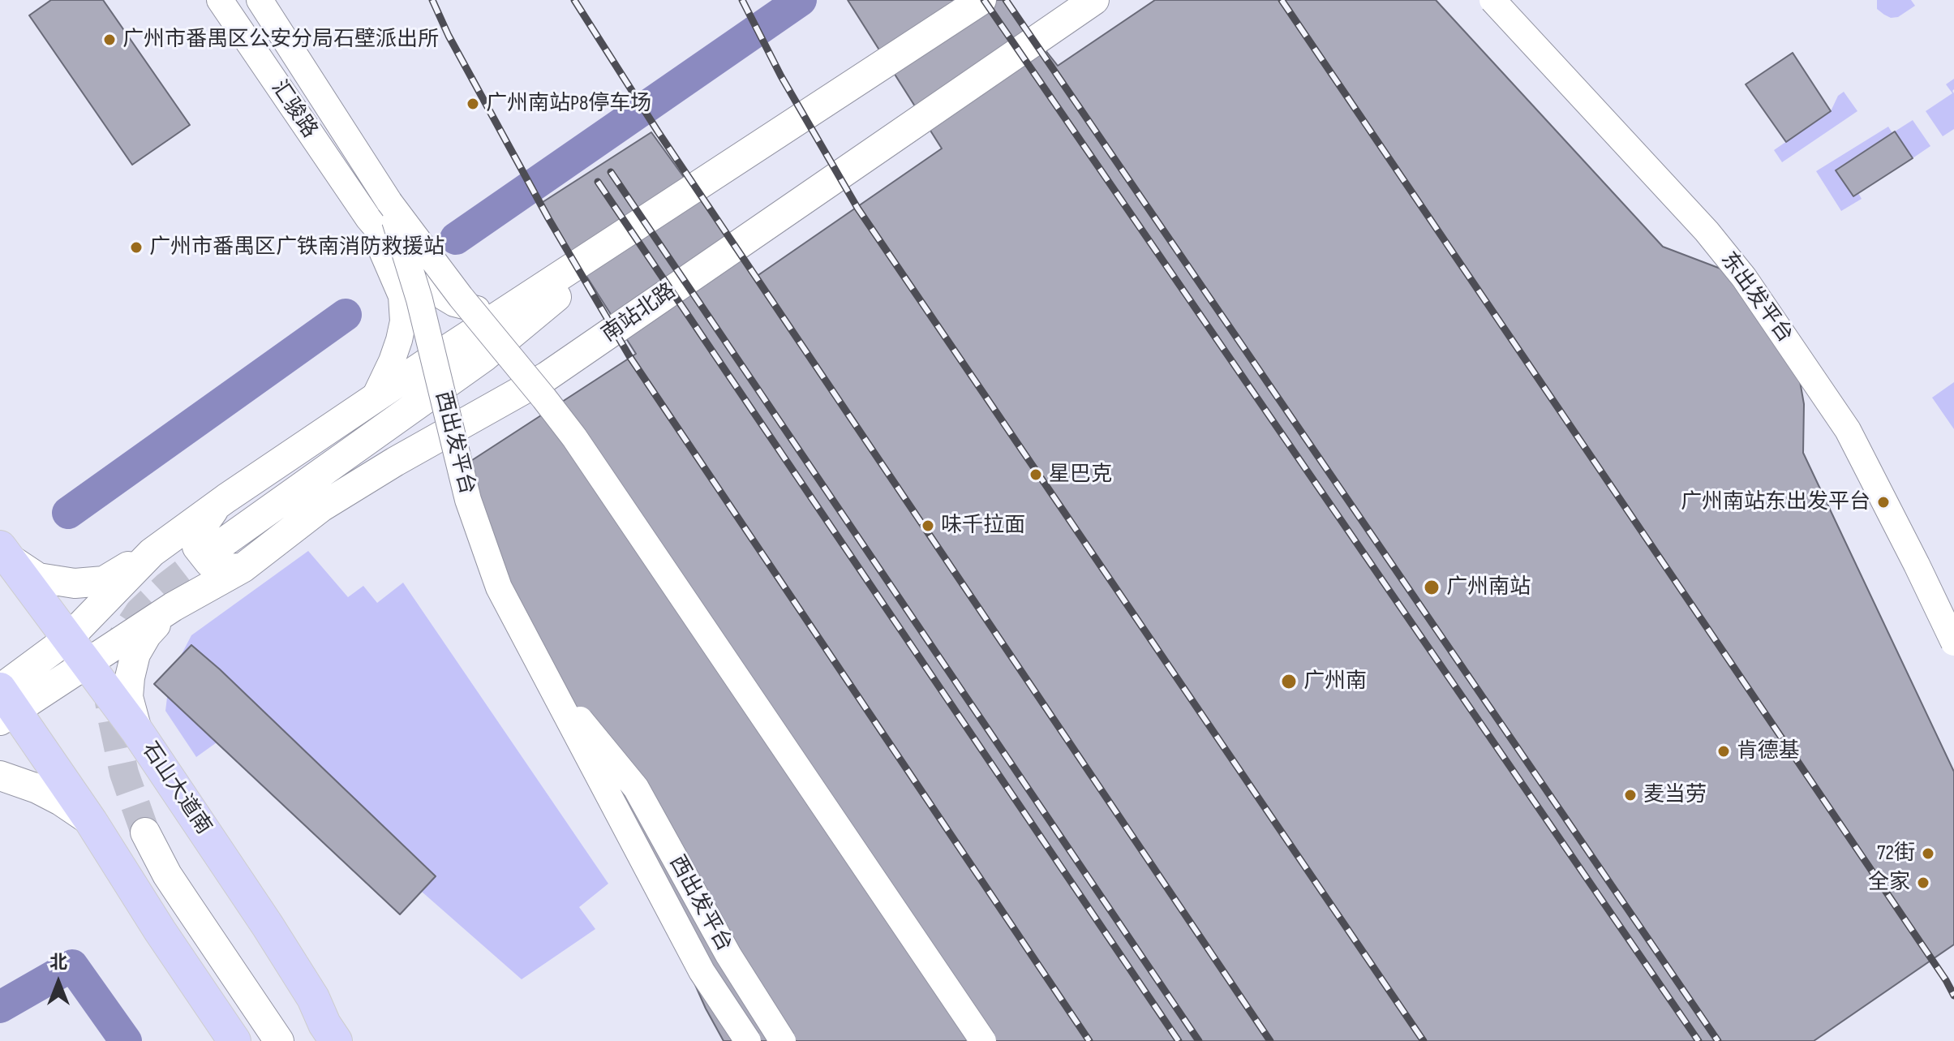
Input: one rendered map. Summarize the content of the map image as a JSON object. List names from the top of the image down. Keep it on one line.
{"streets":{"main road":["南站北路","石山大道南"],"street":["汇骏路","东出发平台","西出发平台"]},"places":["广州市番禺区公安分局石壁派出所","广州南站P8停车场","广州市番禺区广铁南消防救援站","星巴克","广州南站东出发平台","味千拉面","广州南站","广州南","肯德基","麦当劳","72街","全家"],"north":"top"}
